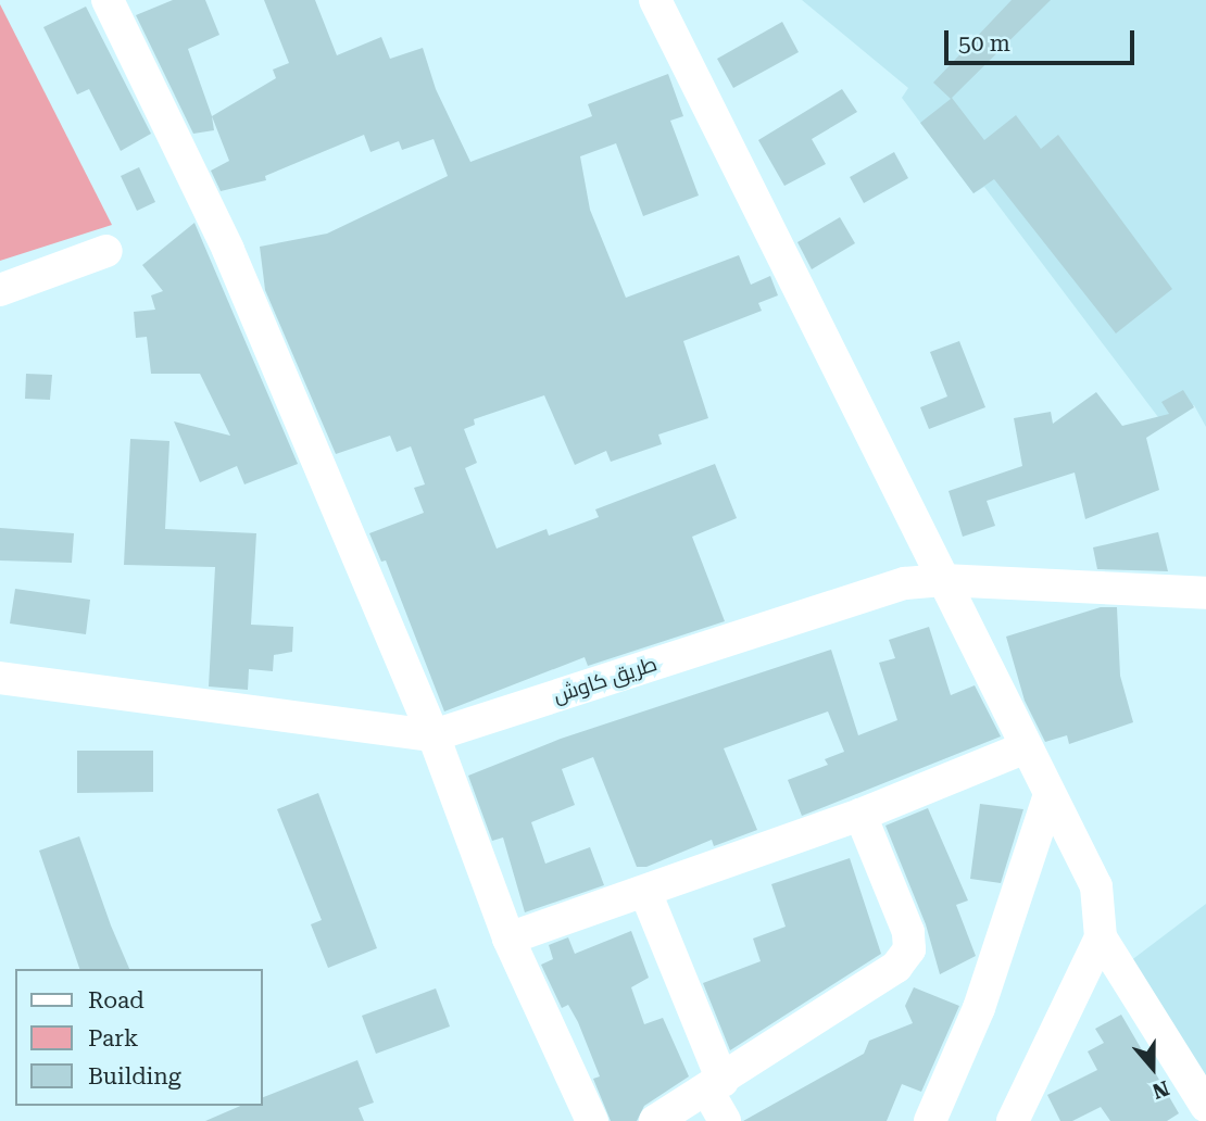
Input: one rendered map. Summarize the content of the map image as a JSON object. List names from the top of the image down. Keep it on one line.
{"streets":{"street":["طريق كاوش"]},"legend":["Road","Park","Building"],"scale_bar":"50 m","north":"bottom"}
